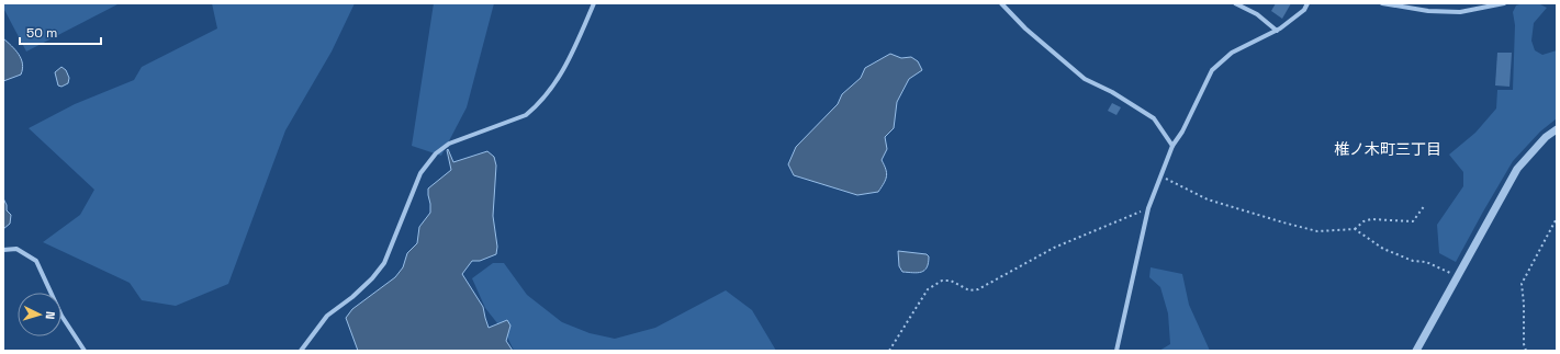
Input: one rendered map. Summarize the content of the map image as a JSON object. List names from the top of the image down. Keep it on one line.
{"districts":["椎ノ木町三丁目"],"scale_bar":"50 m","north":"right"}
